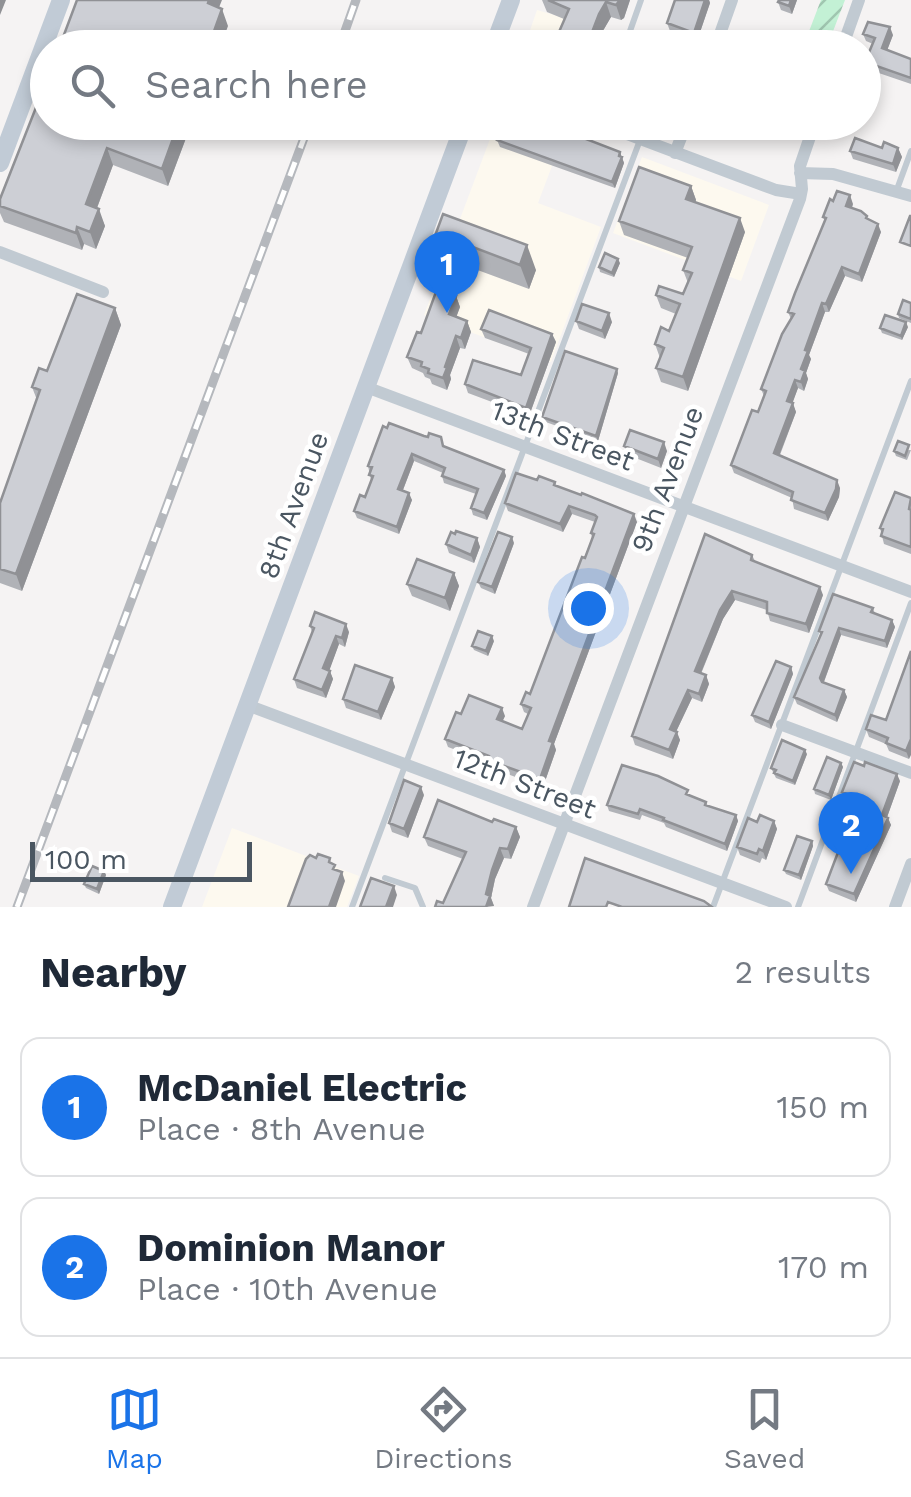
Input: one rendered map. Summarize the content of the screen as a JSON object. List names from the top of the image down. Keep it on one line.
{"streets":{"main road":["8th Avenue"],"street":["13th Street","9th Avenue","12th Street"]},"crossings":[["13th Street","9th Avenue"],["13th Street","8th Avenue"],["9th Avenue","12th Street"],["8th Avenue","12th Street"]],"scale_bar":"100 m","page":{"search":"Search here","pins":["1","2"],"scale":"100 m","heading":["Nearby","2 results"],"list":[{"mark":"1","name":"McDaniel Electric","note":"Place · 8th Avenue","value":"150 m"},{"mark":"2","name":"Dominion Manor","note":"Place · 10th Avenue","value":"170 m"}],"nav":["Map","Directions","Saved"]}}
